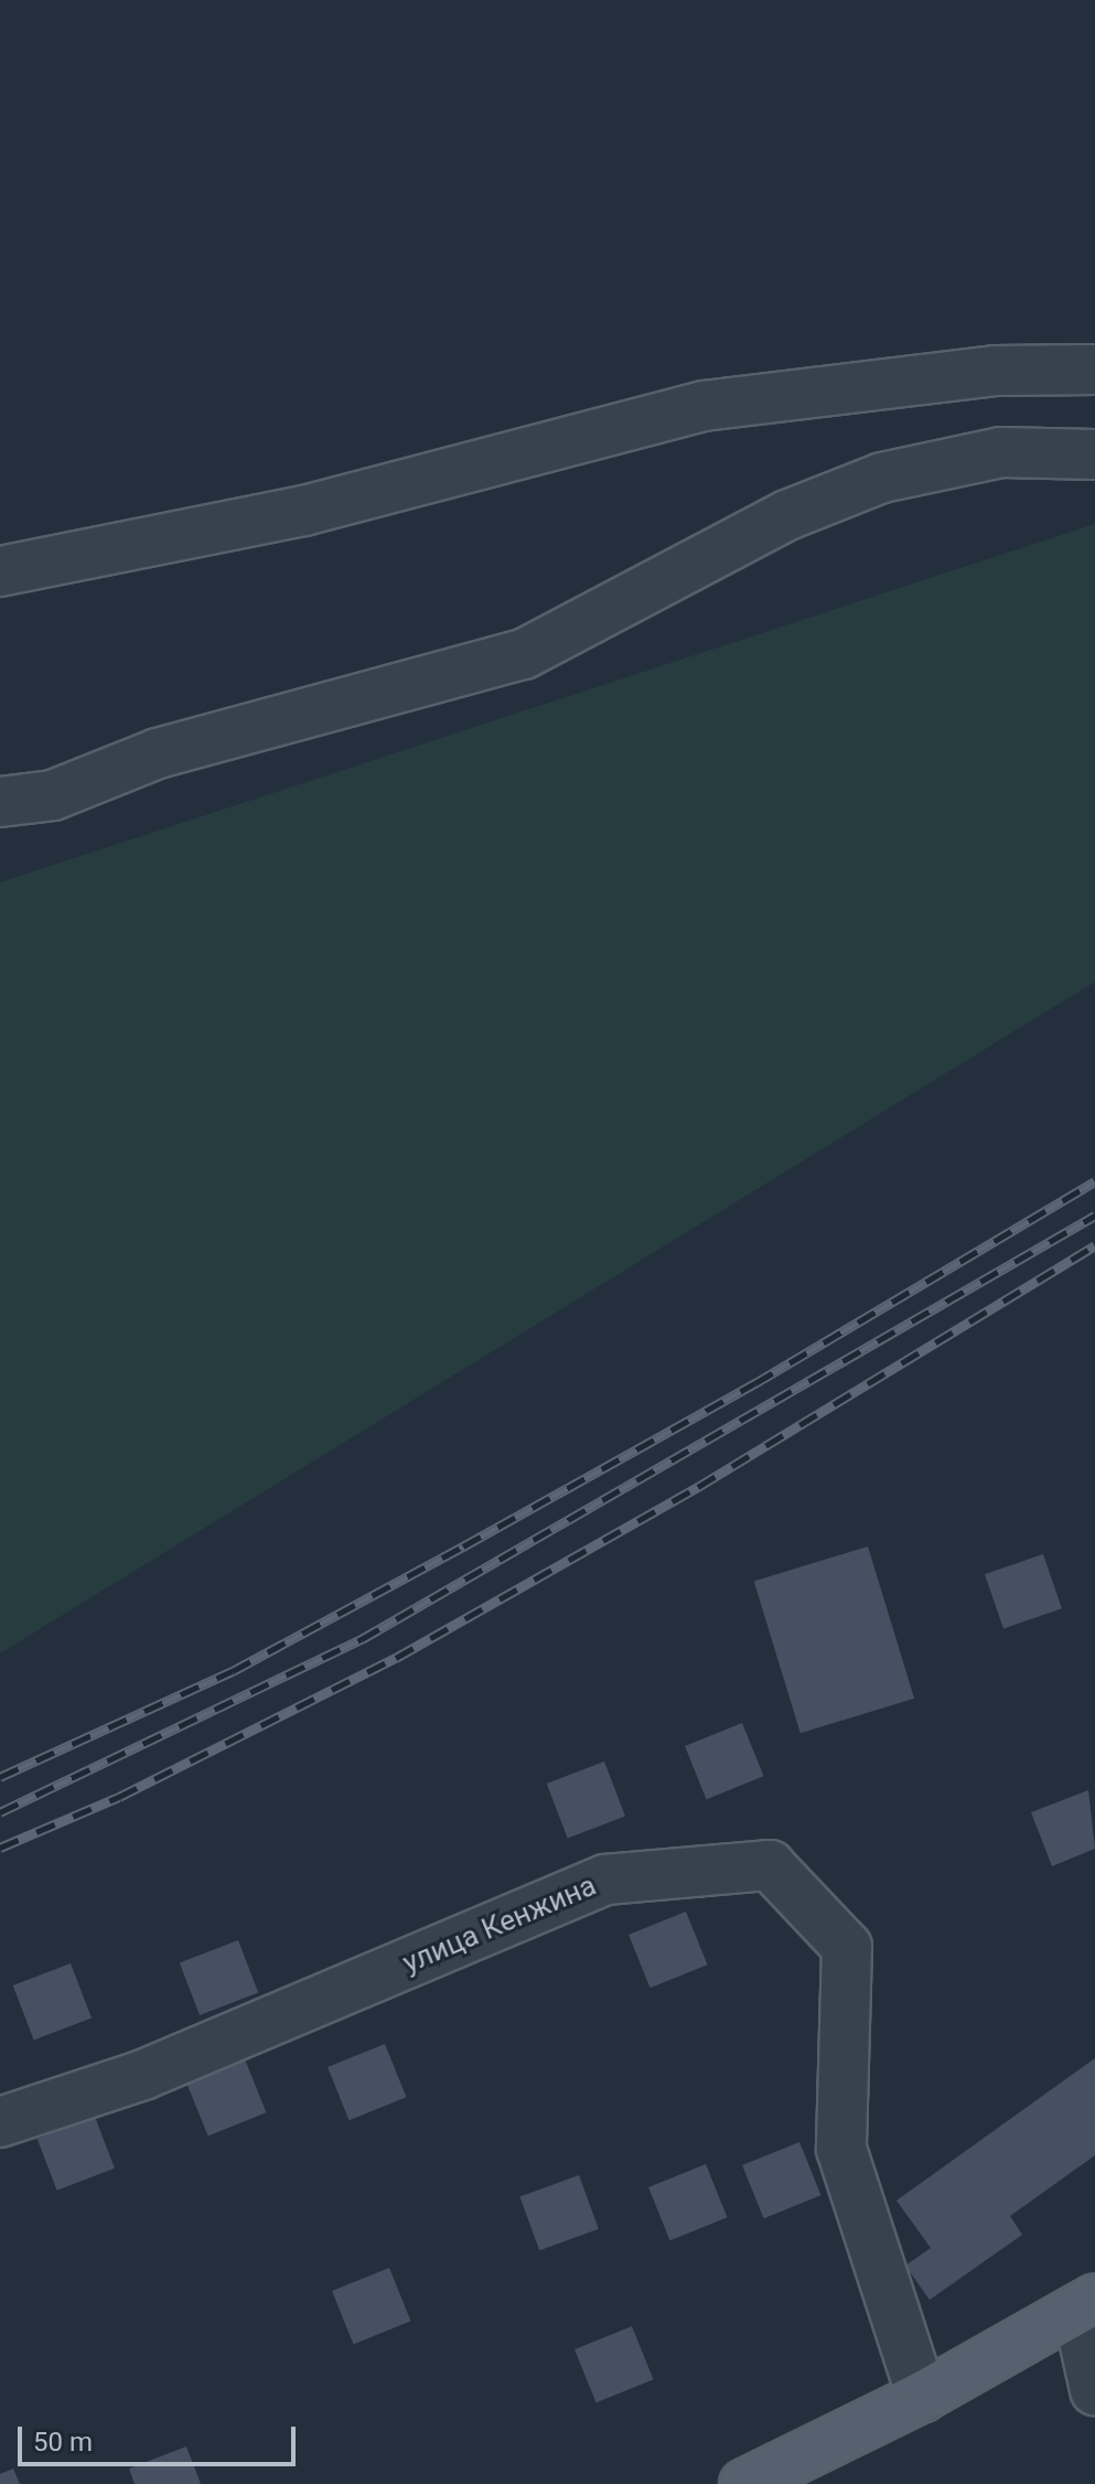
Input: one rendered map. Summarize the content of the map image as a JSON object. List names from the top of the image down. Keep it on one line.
{"streets":{"street":["улица Кенжина"]},"scale_bar":"50 m"}
